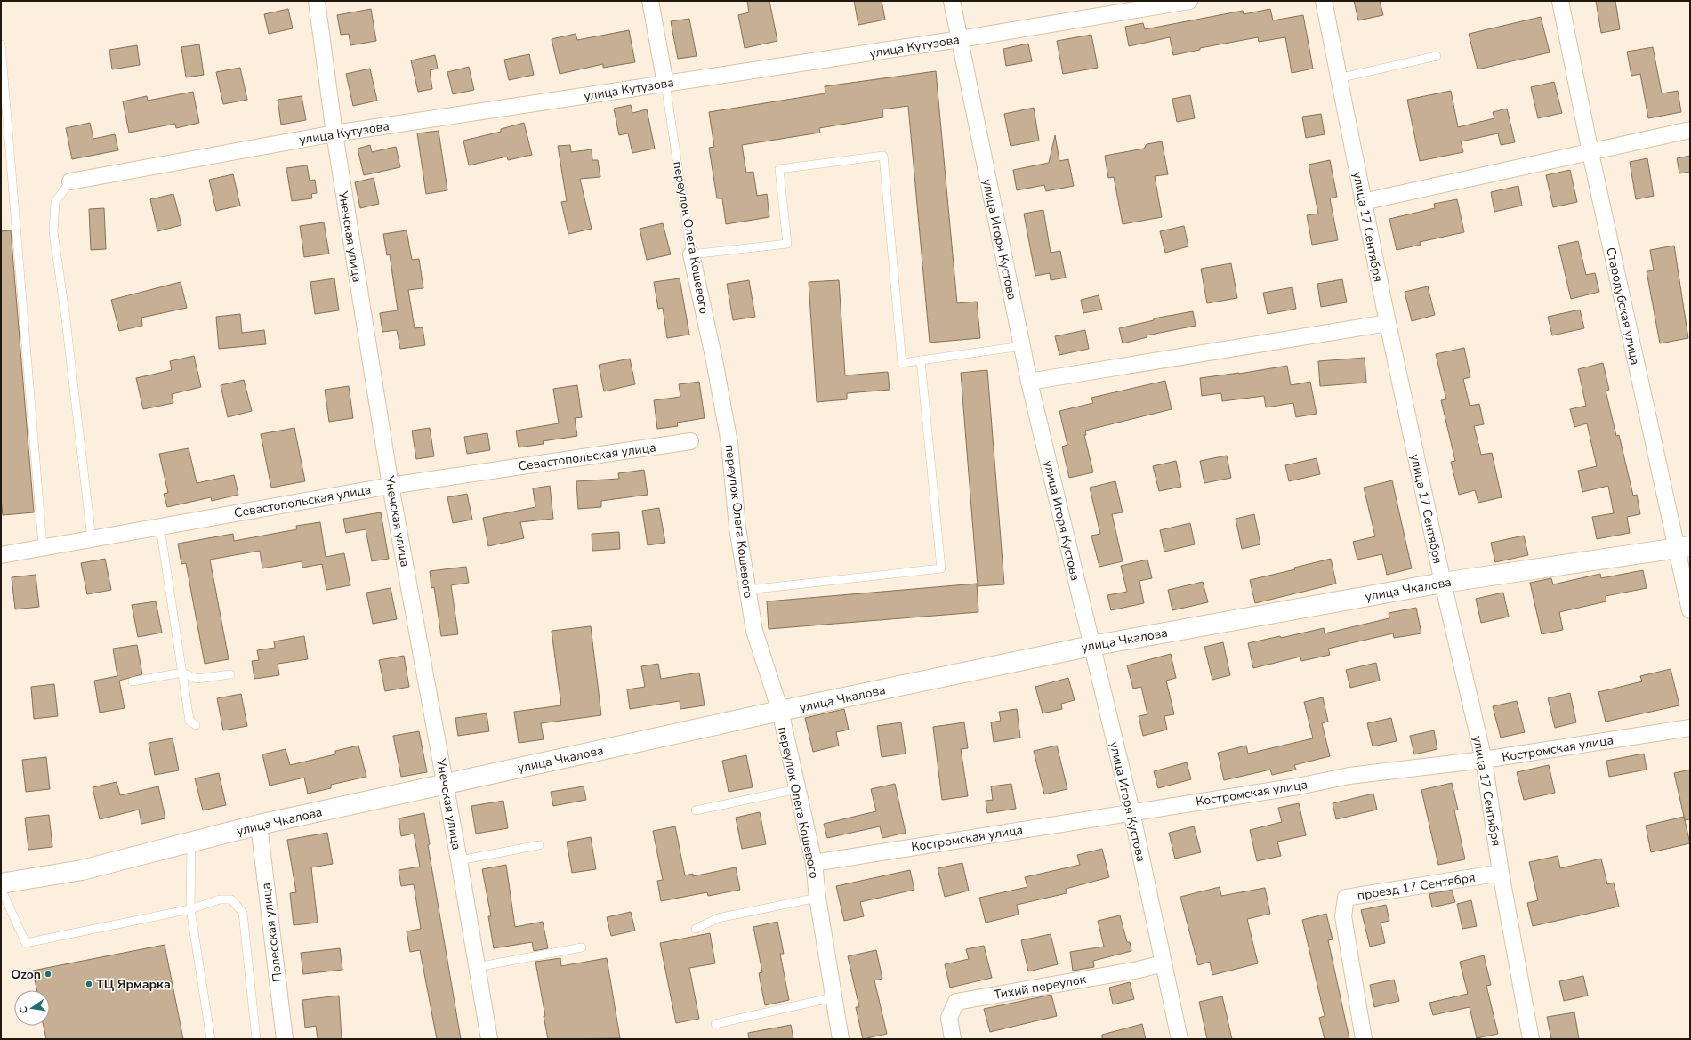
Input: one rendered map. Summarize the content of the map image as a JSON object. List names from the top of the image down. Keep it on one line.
{"streets":{"street":["улица Кутузова","улица 17 Сентября","Унечская улица","переулок Олега Кошевого","улица Игоря Кустова","Стародубская улица","Севастопольская улица","улица Чкалова","Костромская улица","проезд 17 Сентября","Полесская улица","Тихий переулок"]},"crossings":[["улица Кутузова","Унечская улица"],["улица Кутузова","переулок Олега Кошевого"],["улица Кутузова","улица Игоря Кустова"],["улица 17 Сентября","улица Чкалова"],["улица 17 Сентября","Костромская улица"],["улица 17 Сентября","проезд 17 Сентября"],["Унечская улица","Севастопольская улица"],["Унечская улица","улица Чкалова"],["переулок Олега Кошевого","улица Чкалова"],["переулок Олега Кошевого","Костромская улица"],["улица Игоря Кустова","улица Чкалова"],["улица Игоря Кустова","Костромская улица"],["улица Игоря Кустова","Тихий переулок"],["Стародубская улица","улица Чкалова"],["улица Чкалова","Полесская улица"]],"places":["Ozon","ТЦ Ярмарка"],"north":"left"}
